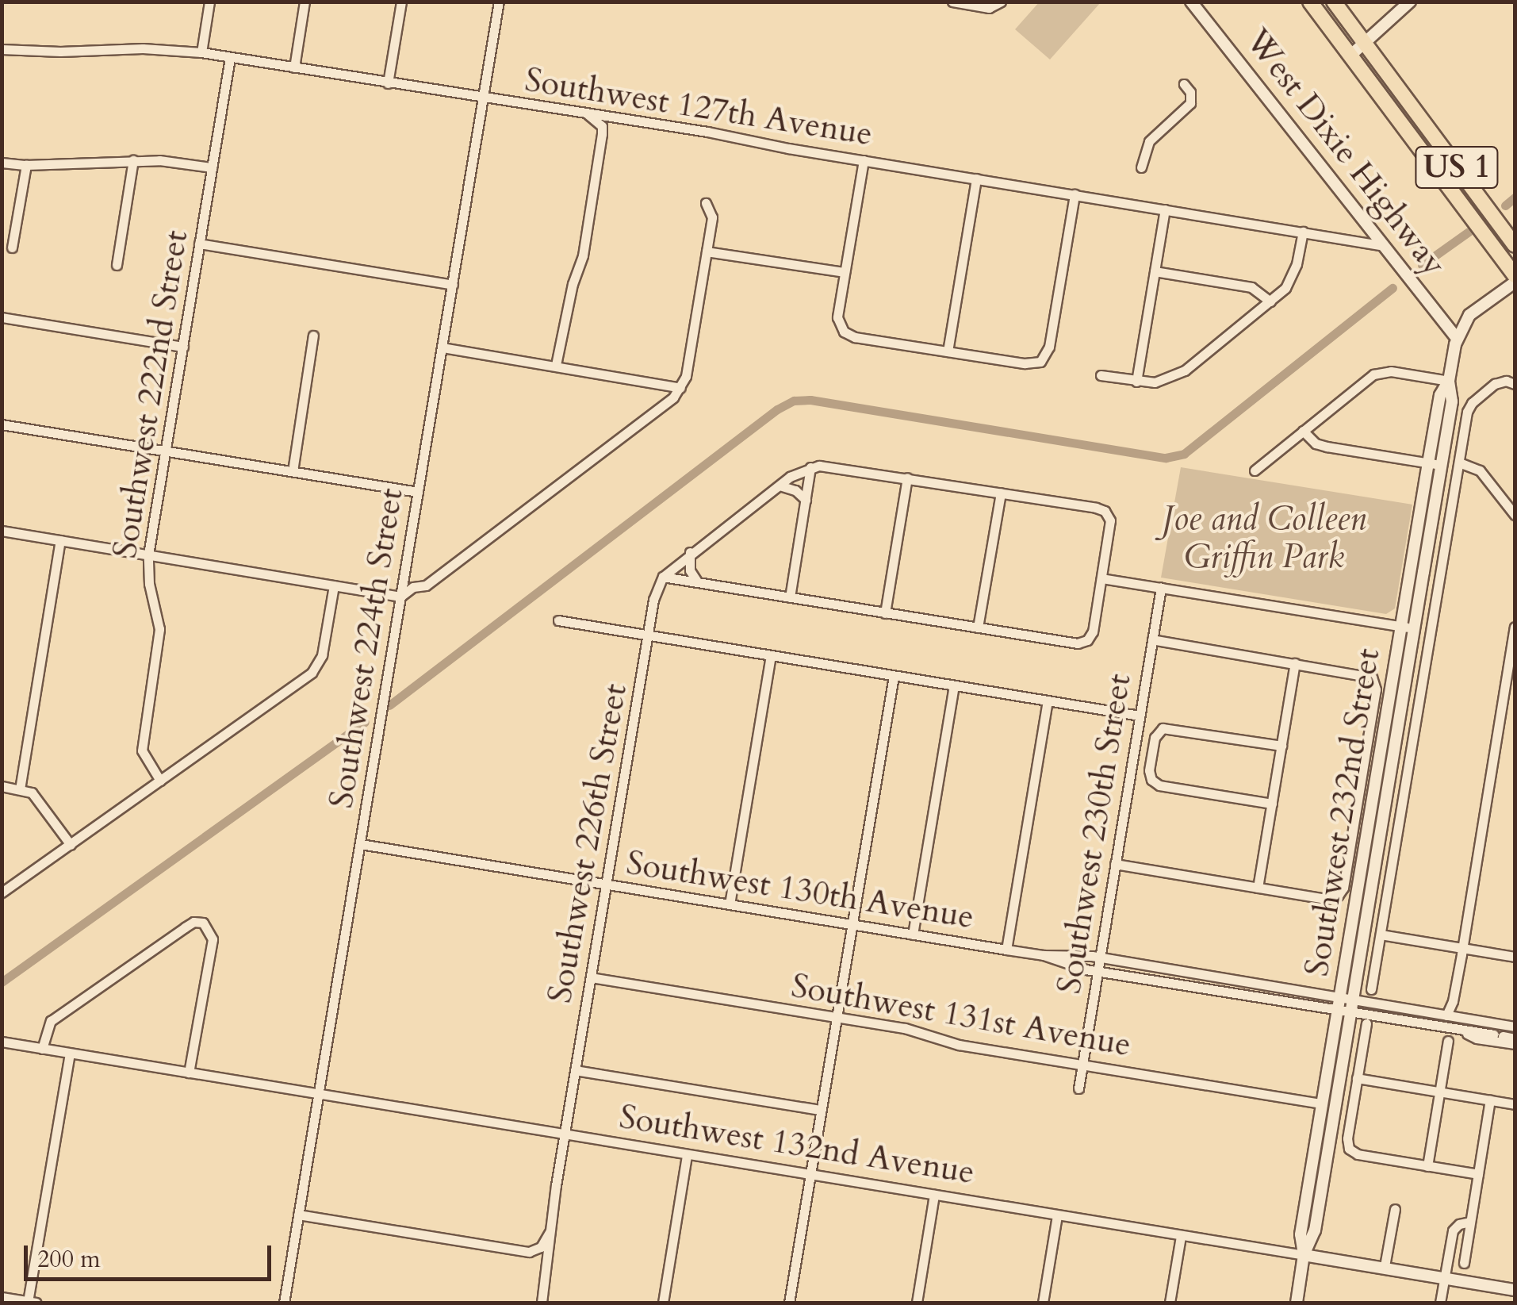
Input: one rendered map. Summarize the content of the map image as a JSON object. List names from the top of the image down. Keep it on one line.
{"streets":{"highway":["US 1"],"street":["Southwest 127th Avenue","West Dixie Highway","Southwest 222nd Street","Southwest 224th Street","Southwest 232nd Street","Southwest 230th Street","Southwest 226th Street","Southwest 130th Avenue","Southwest 131st Avenue","Southwest 132nd Avenue"]},"crossings":[["Southwest 127th Avenue","West Dixie Highway"],["Southwest 127th Avenue","Southwest 222nd Street"],["Southwest 127th Avenue","Southwest 224th Street"],["West Dixie Highway","Southwest 232nd Street"],["Southwest 224th Street","Southwest 130th Avenue"],["Southwest 224th Street","Southwest 132nd Avenue"],["Southwest 232nd Street","Southwest 130th Avenue"],["Southwest 232nd Street","Southwest 131st Avenue"],["Southwest 232nd Street","Southwest 132nd Avenue"],["Southwest 230th Street","Southwest 130th Avenue"],["Southwest 230th Street","Southwest 131st Avenue"],["Southwest 226th Street","Southwest 130th Avenue"],["Southwest 226th Street","Southwest 131st Avenue"],["Southwest 226th Street","Southwest 132nd Avenue"]],"parks":["Joe and Colleen Griffin Park"],"scale_bar":"200 m"}
